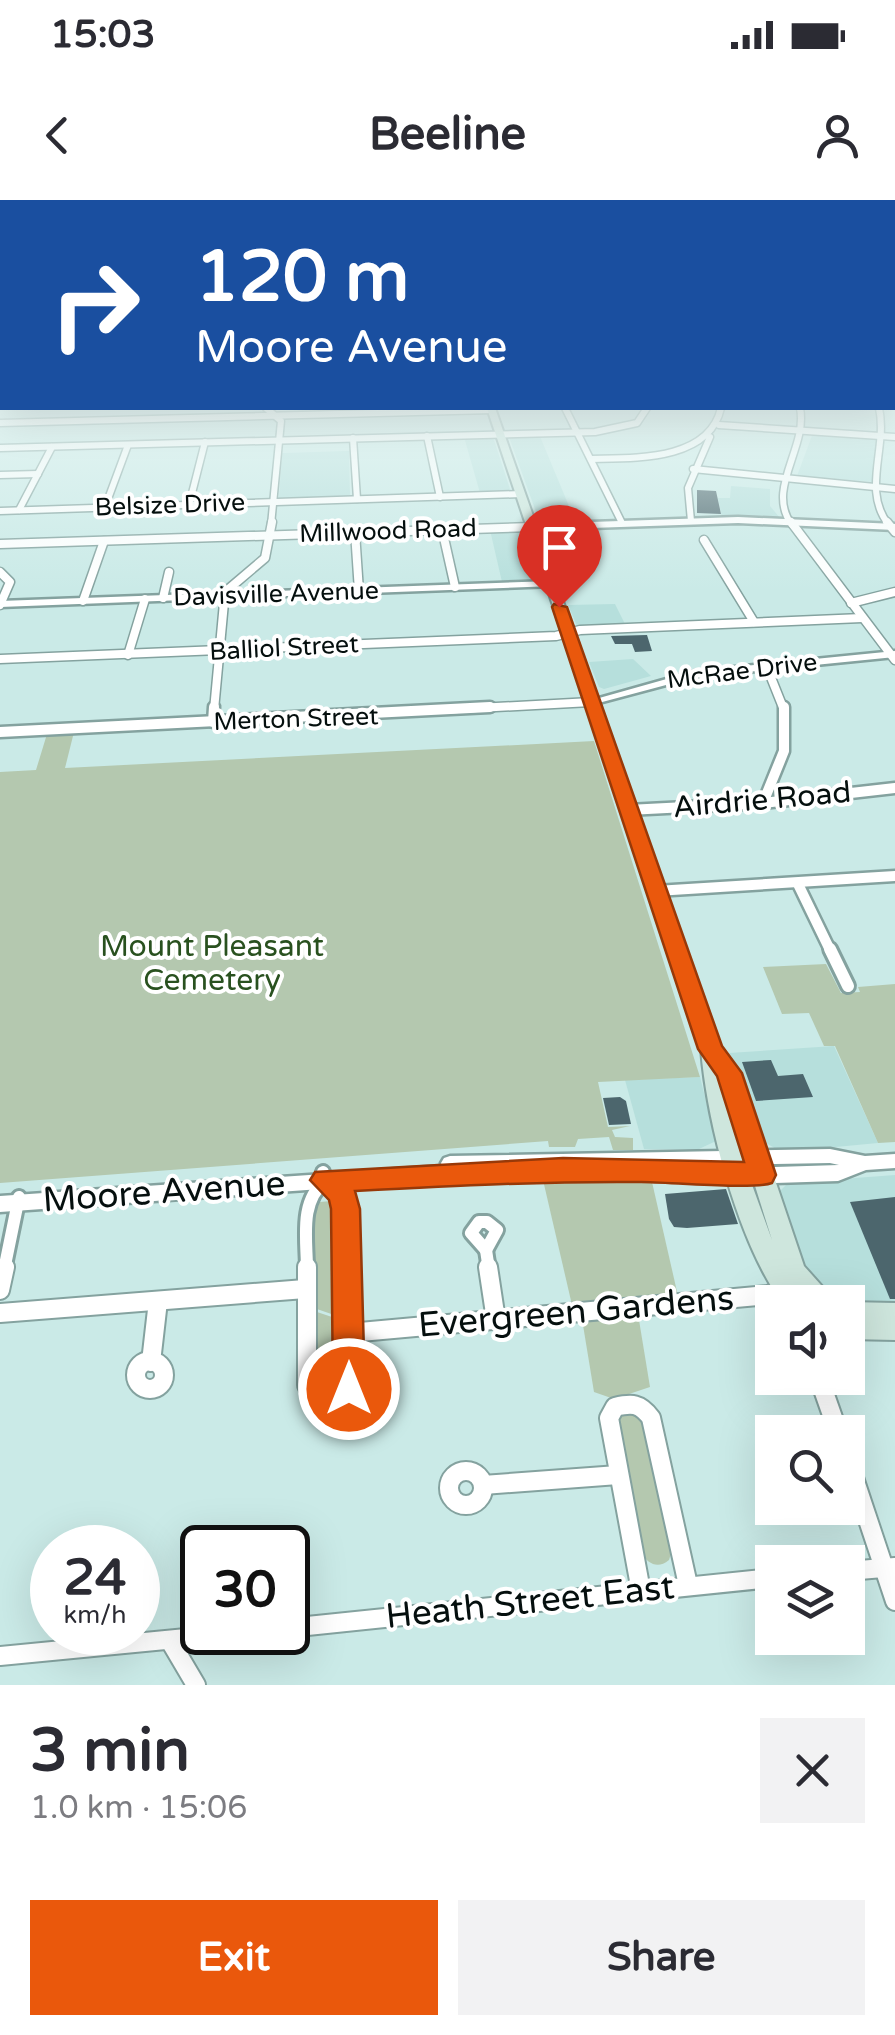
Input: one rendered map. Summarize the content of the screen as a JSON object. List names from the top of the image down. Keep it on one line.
{"streets":{"street":["Belsize Drive","Millwood Road","Davisville Avenue","Balliol Street","McRae Drive","Merton Street","Airdrie Road","Moore Avenue","Evergreen Gardens","Heath Street East"]},"crossings":[["McRae Drive","Merton Street"]],"parks":["Mount Pleasant Cemetery"],"page":{"status":"15:03","header":"Beeline","turn":["120 m","Moore Avenue"],"speed":"24 km/h","limit":"30","heading":["3 min","1.0 km · 15:06"],"buttons":["Exit","Share"]}}
